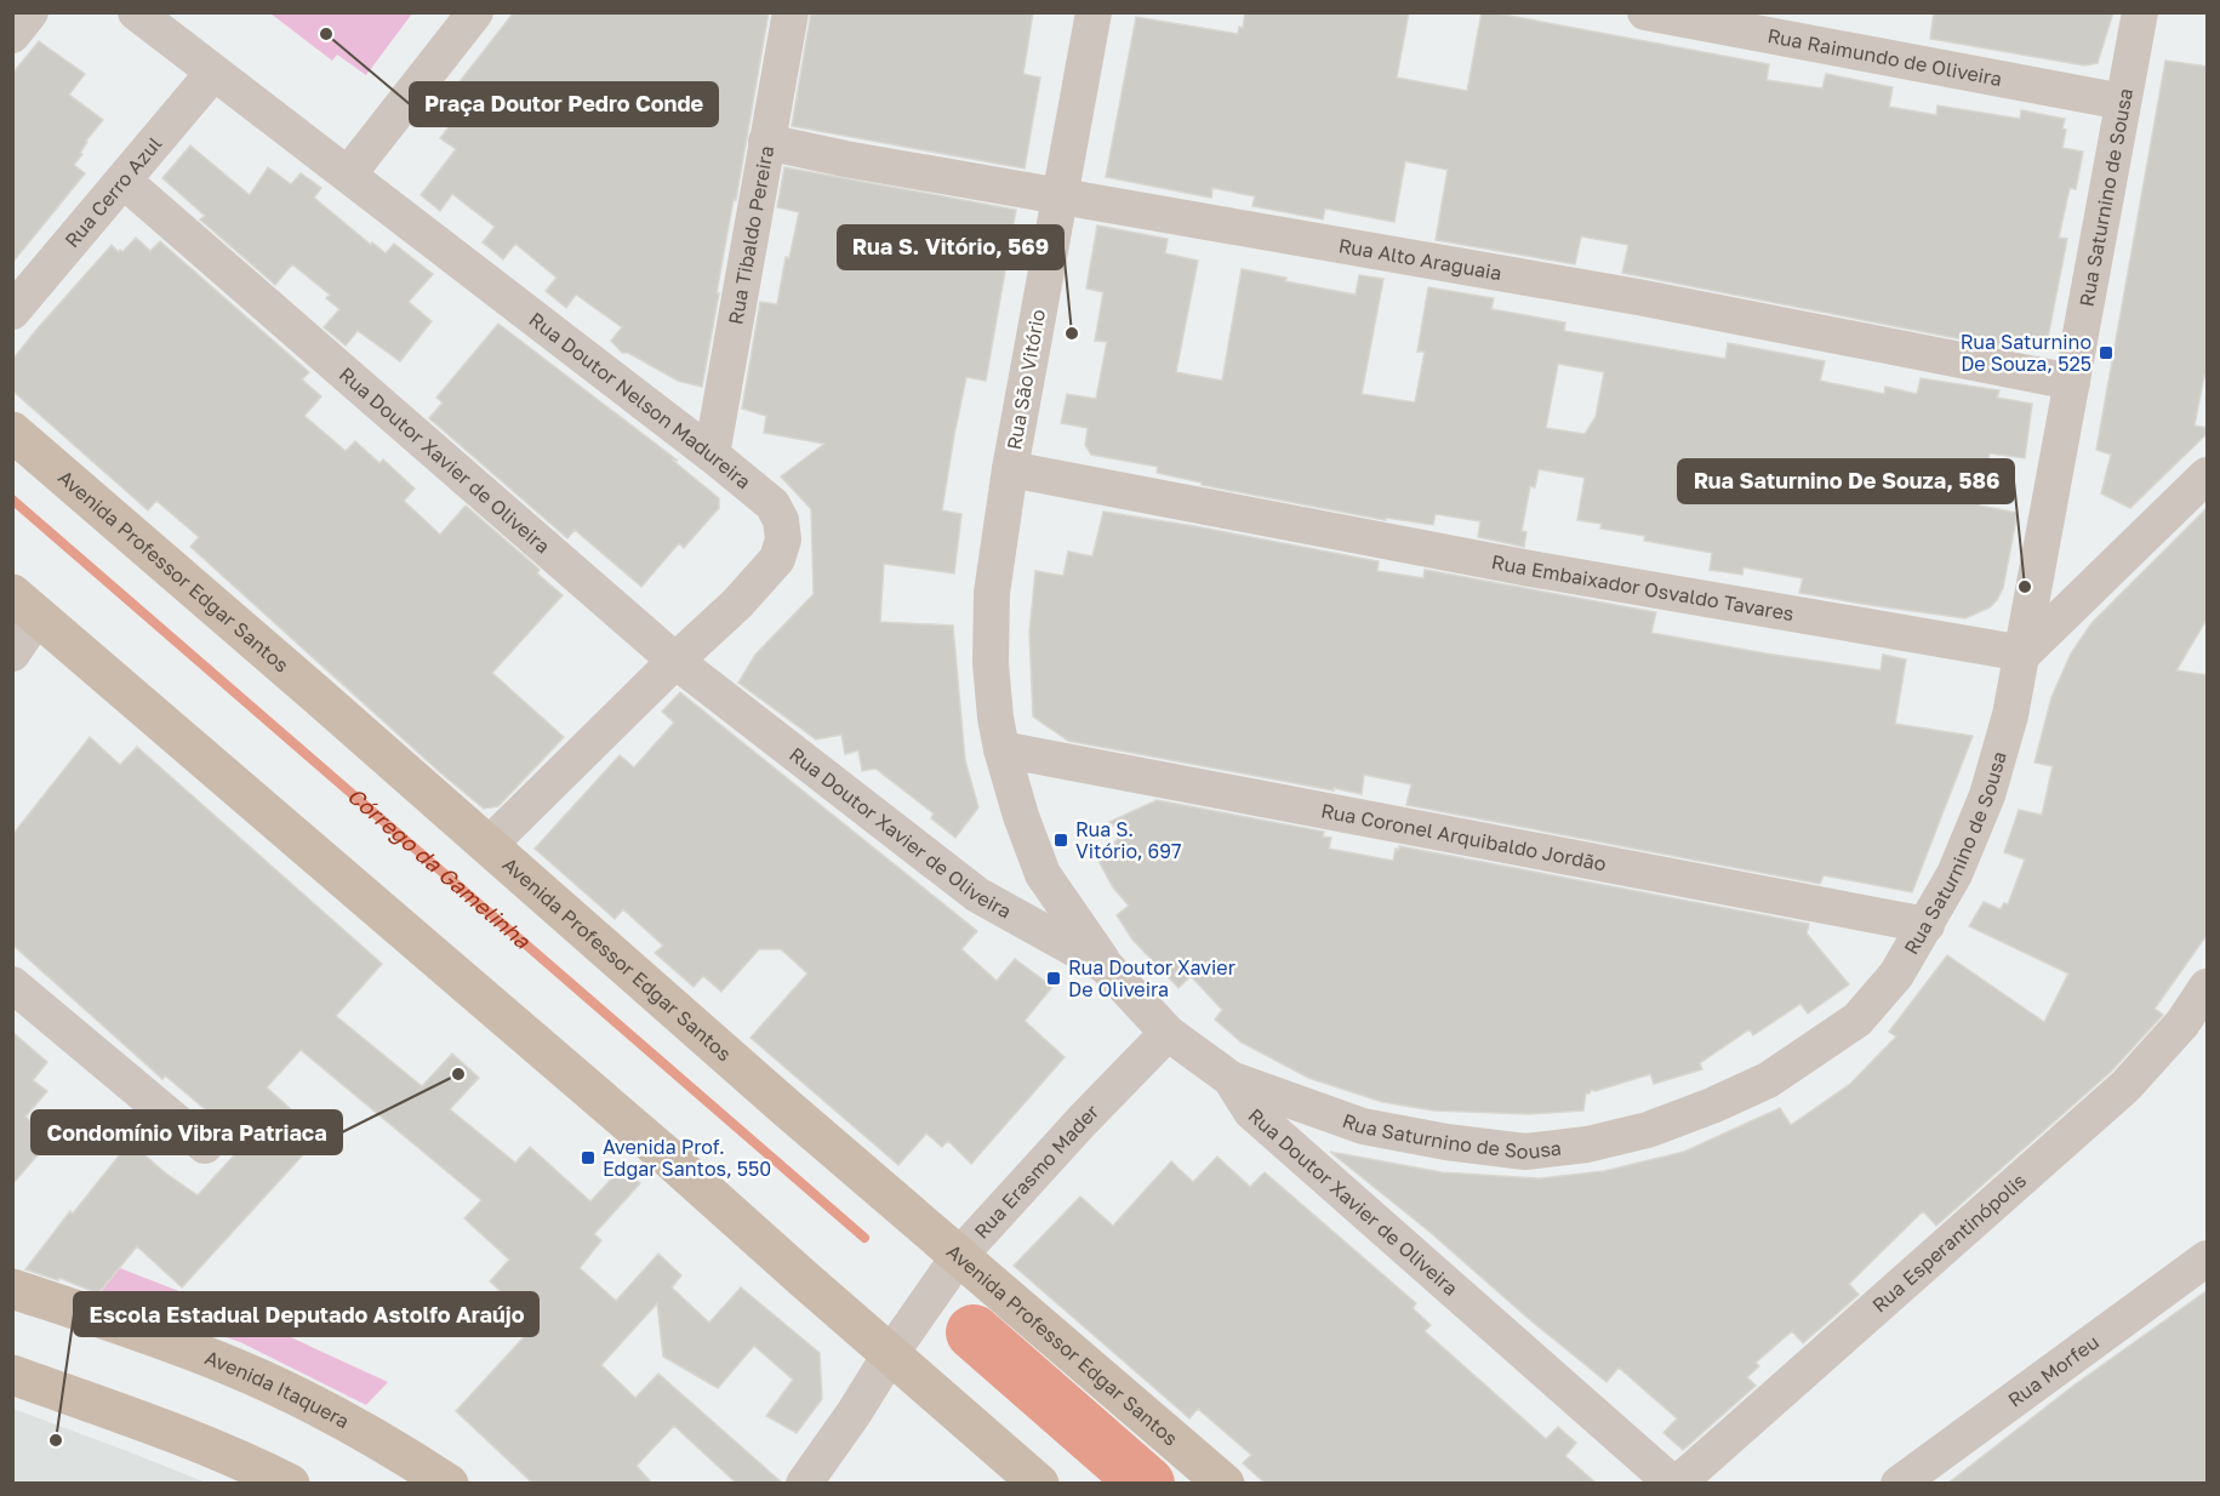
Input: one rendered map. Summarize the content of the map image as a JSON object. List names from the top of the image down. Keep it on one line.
{"streets":{"main road":["Avenida Professor Edgar Santos","Avenida Itaquera"],"street":["Rua Raimundo de Oliveira","Rua Cerro Azul","Rua Saturnino de Sousa","Rua Tibaldo Pereira","Rua Alto Araguaia","Rua São Vitório","Rua Doutor Nelson Madureira","Rua Doutor Xavier de Oliveira","Rua Embaixador Osvaldo Tavares","Rua Coronel Arquibaldo Jordão","Rua Erasmo Mader","Rua Esperantinópolis","Rua Morfeu"]},"crossings":[["Rua Raimundo de Oliveira","Rua Saturnino de Sousa"],["Rua Cerro Azul","Rua Doutor Nelson Madureira"],["Rua Cerro Azul","Rua Doutor Xavier de Oliveira"],["Rua Saturnino de Sousa","Rua Alto Araguaia"],["Rua Saturnino de Sousa","Rua Doutor Xavier de Oliveira"],["Rua Saturnino de Sousa","Rua Embaixador Osvaldo Tavares"],["Rua Saturnino de Sousa","Rua Coronel Arquibaldo Jordão"],["Rua Tibaldo Pereira","Rua Alto Araguaia"],["Rua Tibaldo Pereira","Rua Doutor Nelson Madureira"],["Rua Alto Araguaia","Rua São Vitório"],["Rua São Vitório","Rua Embaixador Osvaldo Tavares"],["Rua São Vitório","Rua Coronel Arquibaldo Jordão"],["Rua Doutor Nelson Madureira","Rua Doutor Xavier de Oliveira"],["Rua Doutor Nelson Madureira","Avenida Professor Edgar Santos"],["Rua Doutor Xavier de Oliveira","Rua Erasmo Mader"],["Rua Doutor Xavier de Oliveira","Rua Esperantinópolis"],["Avenida Professor Edgar Santos","Rua Erasmo Mader"]],"water":["Córrego da Gamelinha"],"places":{"other":["Praça Doutor Pedro Conde","Rua S. Vitório, 569","Rua Saturnino De Souza, 586","Condomínio Vibra Patriaca","Escola Estadual Deputado Astolfo Araújo"],"transit":["Rua Saturnino De Souza, 525","Rua S. Vitório, 697","Rua Doutor Xavier De Oliveira","Avenida Prof. Edgar Santos, 550"]}}
